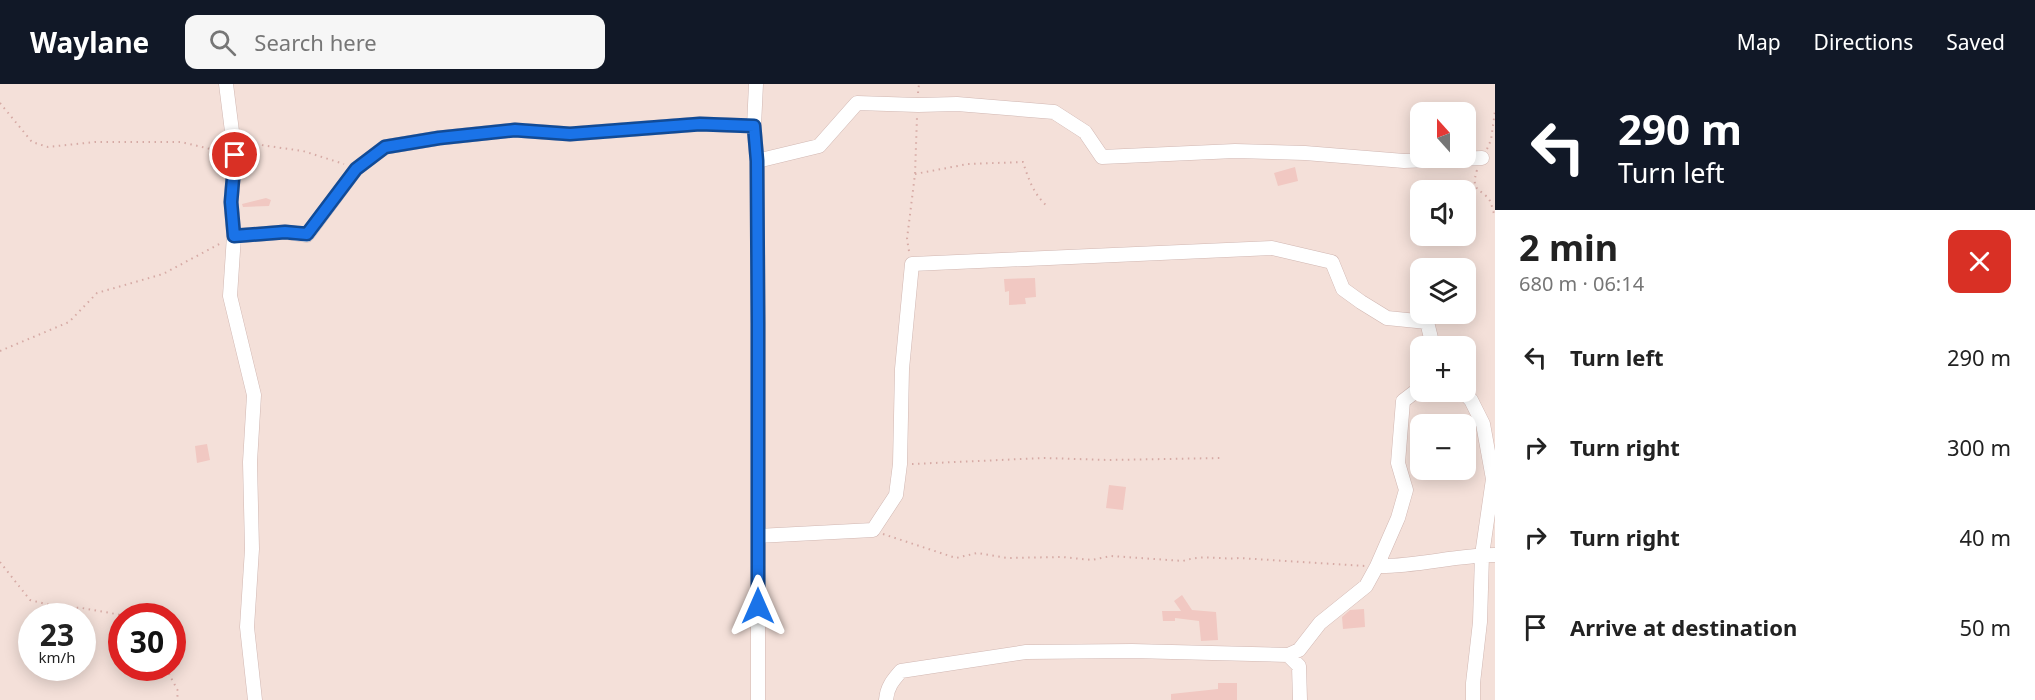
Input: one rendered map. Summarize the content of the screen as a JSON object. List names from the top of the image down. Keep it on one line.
{"north":"top","page":{"header":"Waylane","search":"Search here","nav":["Map","Directions","Saved"],"turn":["290 m","Turn left"],"map_buttons":["+","−"],"heading":["2 min","680 m · 06:14"],"list":[{"name":"Turn left","value":"290 m"},{"name":"Turn right","value":"300 m"},{"name":"Turn right","value":"40 m"},{"name":"Arrive at destination","value":"50 m"}],"speed":"23 km/h","limit":"30"}}
